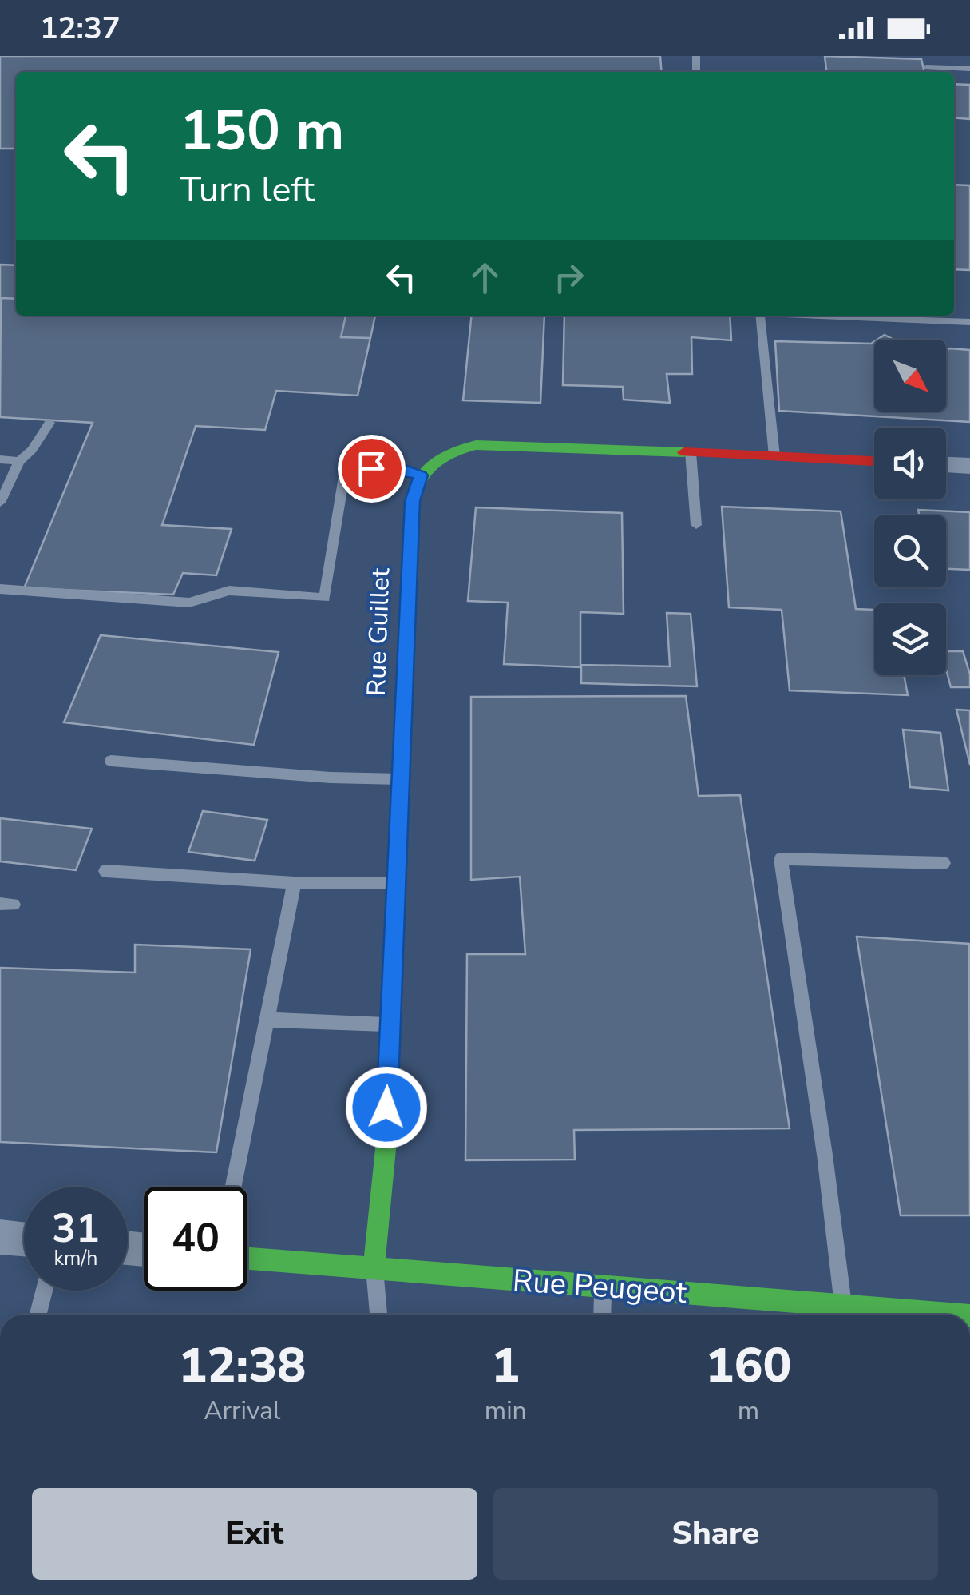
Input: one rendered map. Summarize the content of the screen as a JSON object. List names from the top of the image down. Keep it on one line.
{"streets":{"street":["Rue Guillet","Rue Peugeot"]},"crossings":[["Rue Guillet","Rue Peugeot"]],"north":"bottom right","page":{"status":"12:37","turn":["150 m","Turn left"],"speed":"31 km/h","limit":"40","eta":["12:38","Arrival","1","min","160","m"],"buttons":["Exit","Share"]}}
